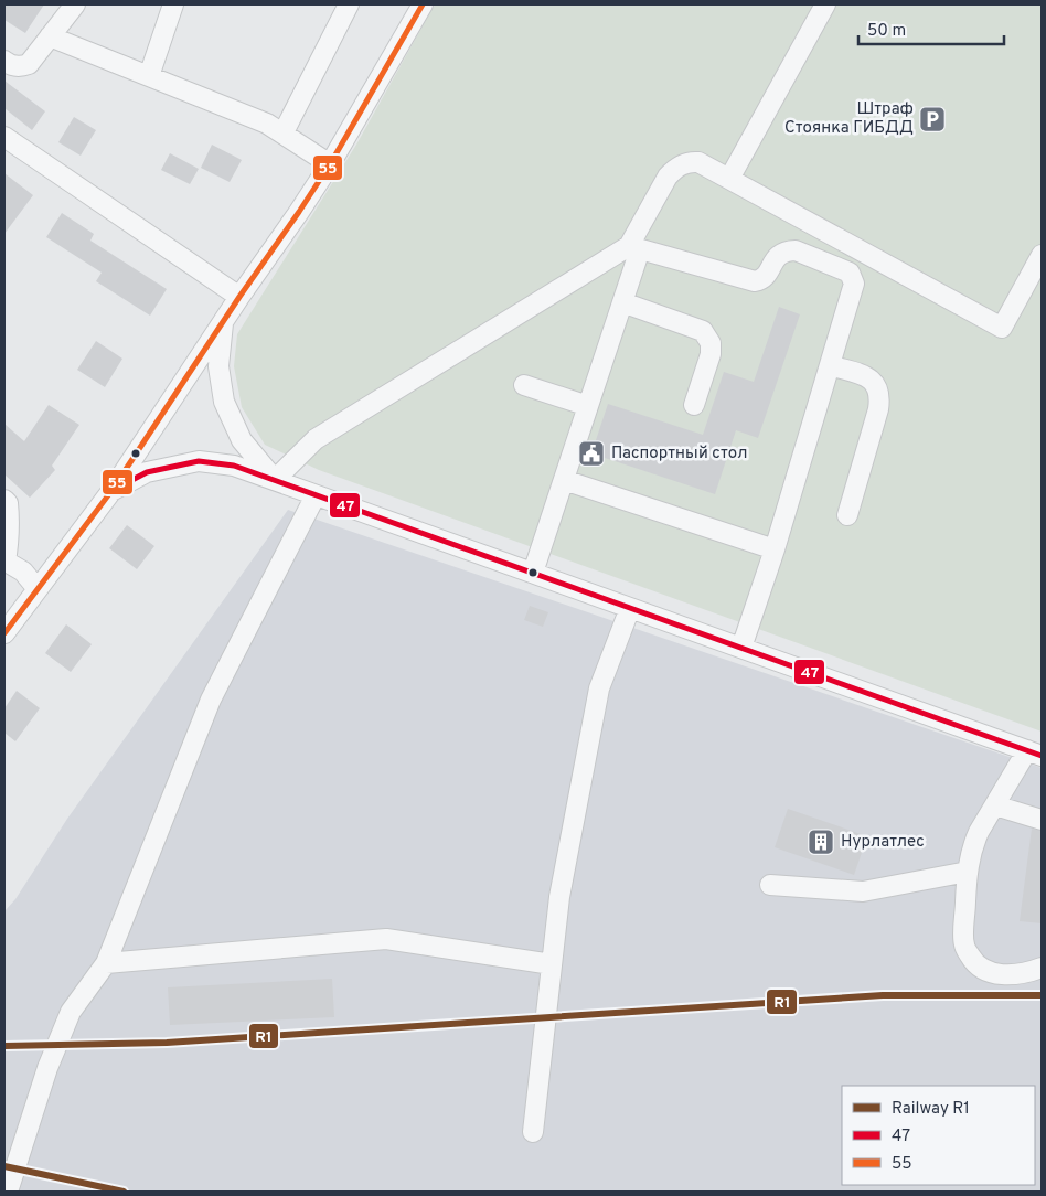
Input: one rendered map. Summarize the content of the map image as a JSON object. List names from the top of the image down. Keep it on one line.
{"places":{"parking":["Штраф Стоянка ГИБДД"],"public building":["Паспортный стол"],"building":["Нурлатлес"]},"lines":["transit line 55","transit line 47","rail line R1"],"legend":["Railway R1","47","55"],"scale_bar":"50 m"}
